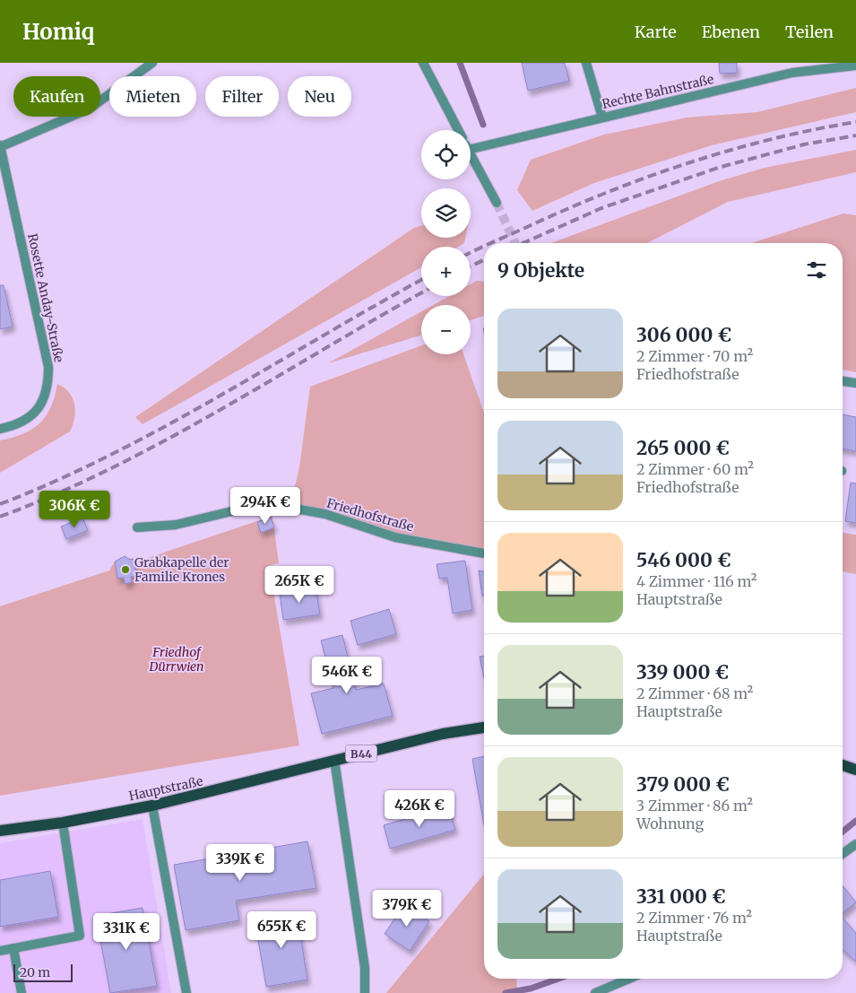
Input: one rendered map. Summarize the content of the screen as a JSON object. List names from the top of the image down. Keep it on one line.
{"streets":{"main road":["B44","Hauptstraße"],"street":["Rechte Bahnstraße","Rosette Anday-Straße","Friedhofstraße"]},"parks":["Friedhof Dürrwien"],"places":["Grabkapelle der Familie Krones"],"scale_bar":"20 m","page":{"header":"Homiq","nav":["Karte","Ebenen","Teilen"],"chip":["Kaufen","Mieten","Filter","Neu"],"map_buttons":["+","−"],"heading":"9 Objekte","list":[{"name":"306 000 €","note":"2 Zimmer · 70 m² · Friedhofstraße"},{"name":"265 000 €","note":"2 Zimmer · 60 m² · Friedhofstraße"},{"name":"546 000 €","note":"4 Zimmer · 116 m² · Hauptstraße"},{"name":"339 000 €","note":"2 Zimmer · 68 m² · Hauptstraße"},{"name":"379 000 €","note":"3 Zimmer · 86 m² · Wohnung"},{"name":"331 000 €","note":"2 Zimmer · 76 m² · Hauptstraße"}],"price":["294K €","306K €","265K €","546K €","426K €","339K €","379K €","655K €","331K €"],"scale":"20 m"}}
